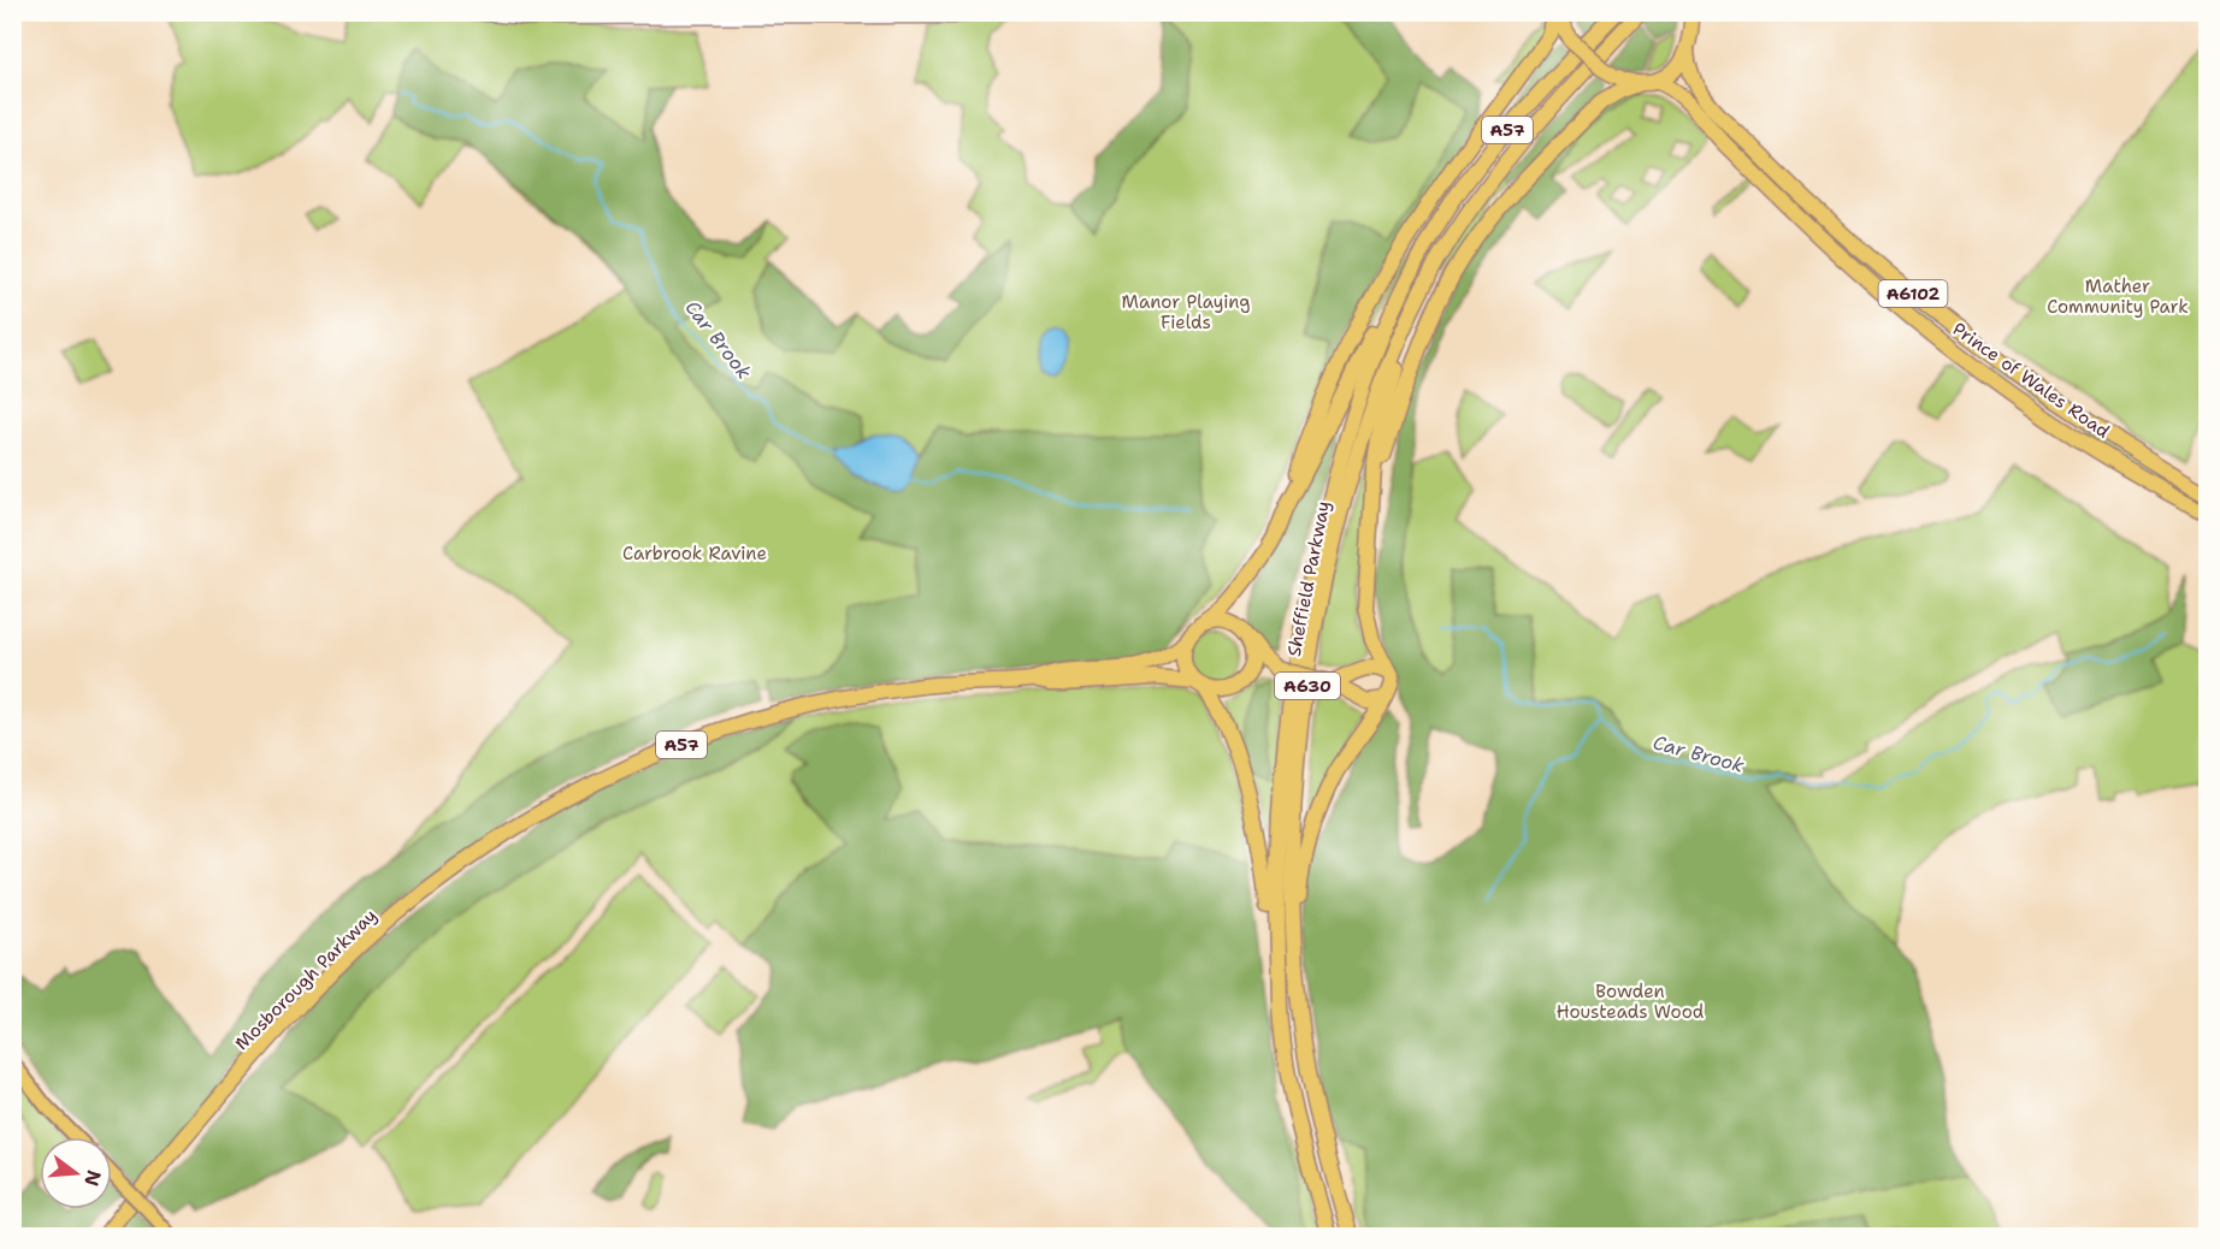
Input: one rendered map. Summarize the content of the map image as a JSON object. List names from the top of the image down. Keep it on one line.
{"streets":{"highway":["A57","A6102","Prince of Wales Road","Sheffield Parkway","A630","Mosborough Parkway"]},"crossings":[["A57","Sheffield Parkway"],["A57","Mosborough Parkway"],["A6102","Prince of Wales Road"]],"water":["Car Brook"],"parks":["Mather Community Park","Manor Playing Fields","Carbrook Ravine","Bowden Housteads Wood"],"north":"right"}
